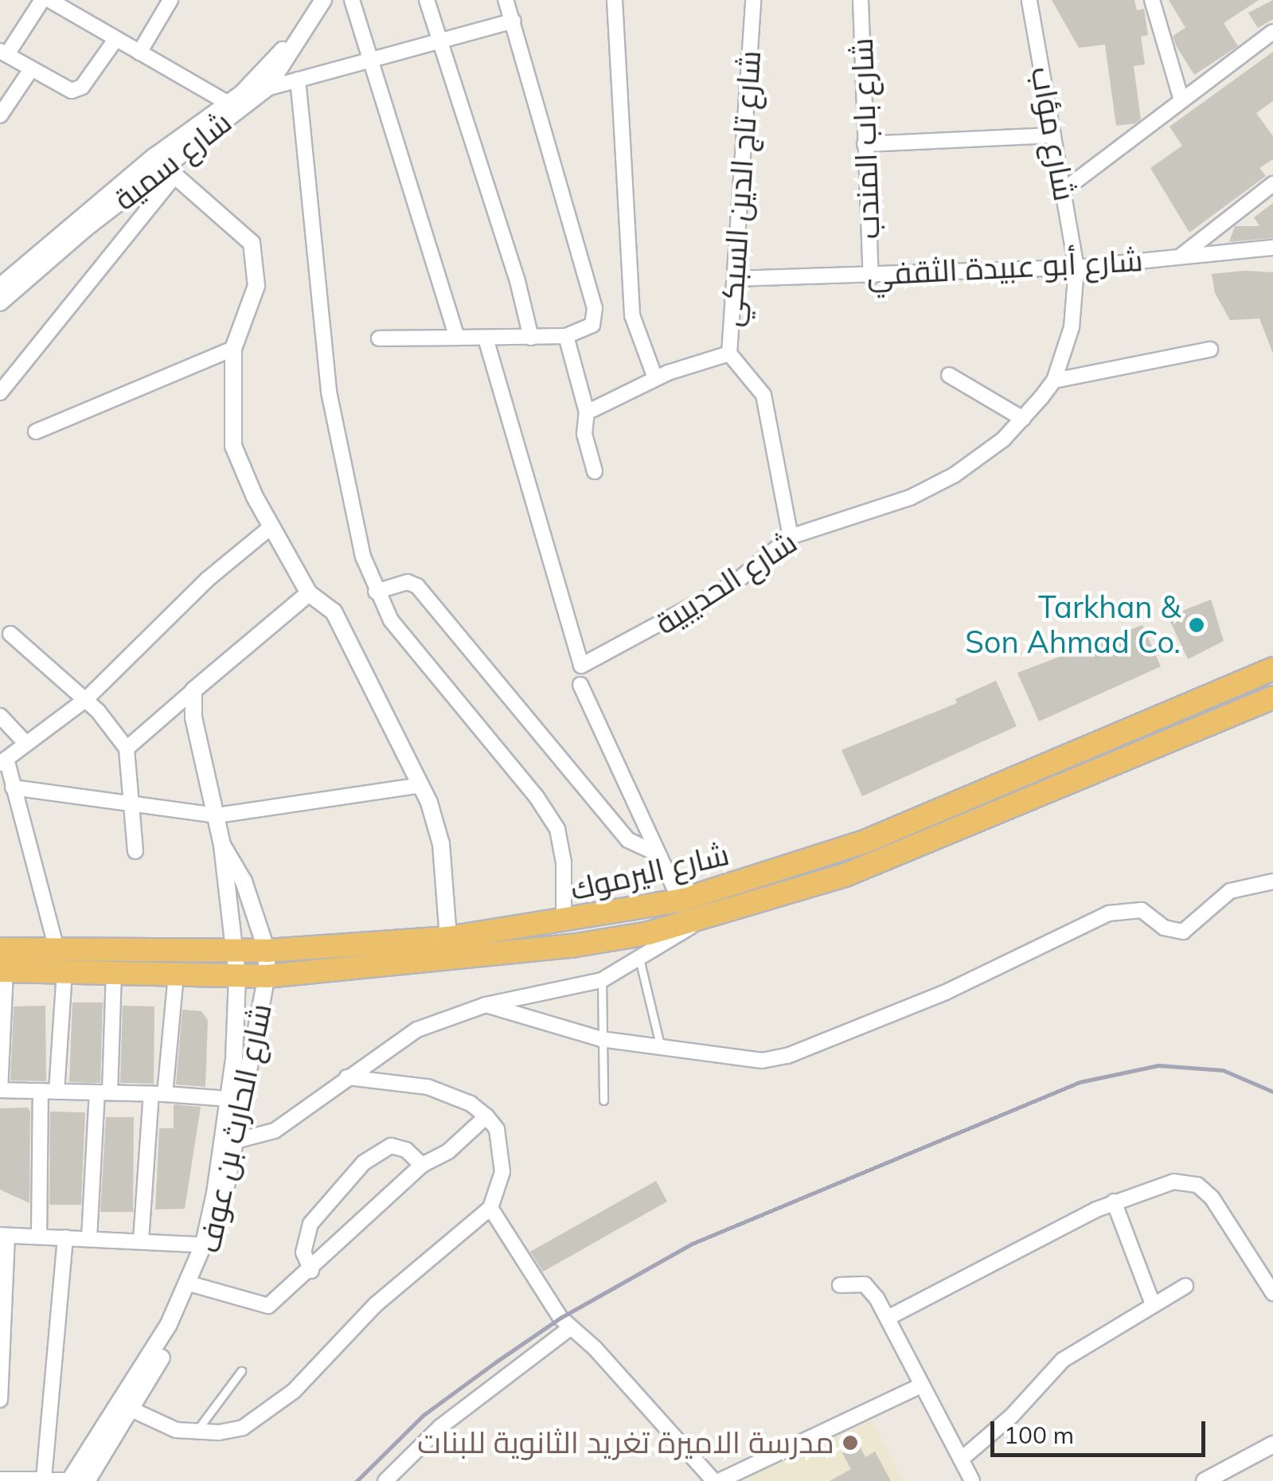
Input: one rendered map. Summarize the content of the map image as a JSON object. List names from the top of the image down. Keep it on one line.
{"streets":{"highway":["شارع اليرموك"],"street":["شارع مؤاب","شارع باب المندب","شارع سمية","شارع تاج الدين السبكي","شارع أبو عبيدة الثقفي","شارع الحديبية","شارع الحارث بن عوف"]},"crossings":[["شارع مؤاب","شارع أبو عبيدة الثقفي"],["شارع مؤاب","شارع الحديبية"],["شارع باب المندب","شارع أبو عبيدة الثقفي"],["شارع تاج الدين السبكي","شارع أبو عبيدة الثقفي"],["شارع أبو عبيدة الثقفي","شارع الحديبية"],["شارع اليرموك","شارع الحارث بن عوف"]],"places":["Tarkhan & Son Ahmad Co.","مدرسة الاميرة تغريد الثانوية للبنات"],"scale_bar":"100 m"}
